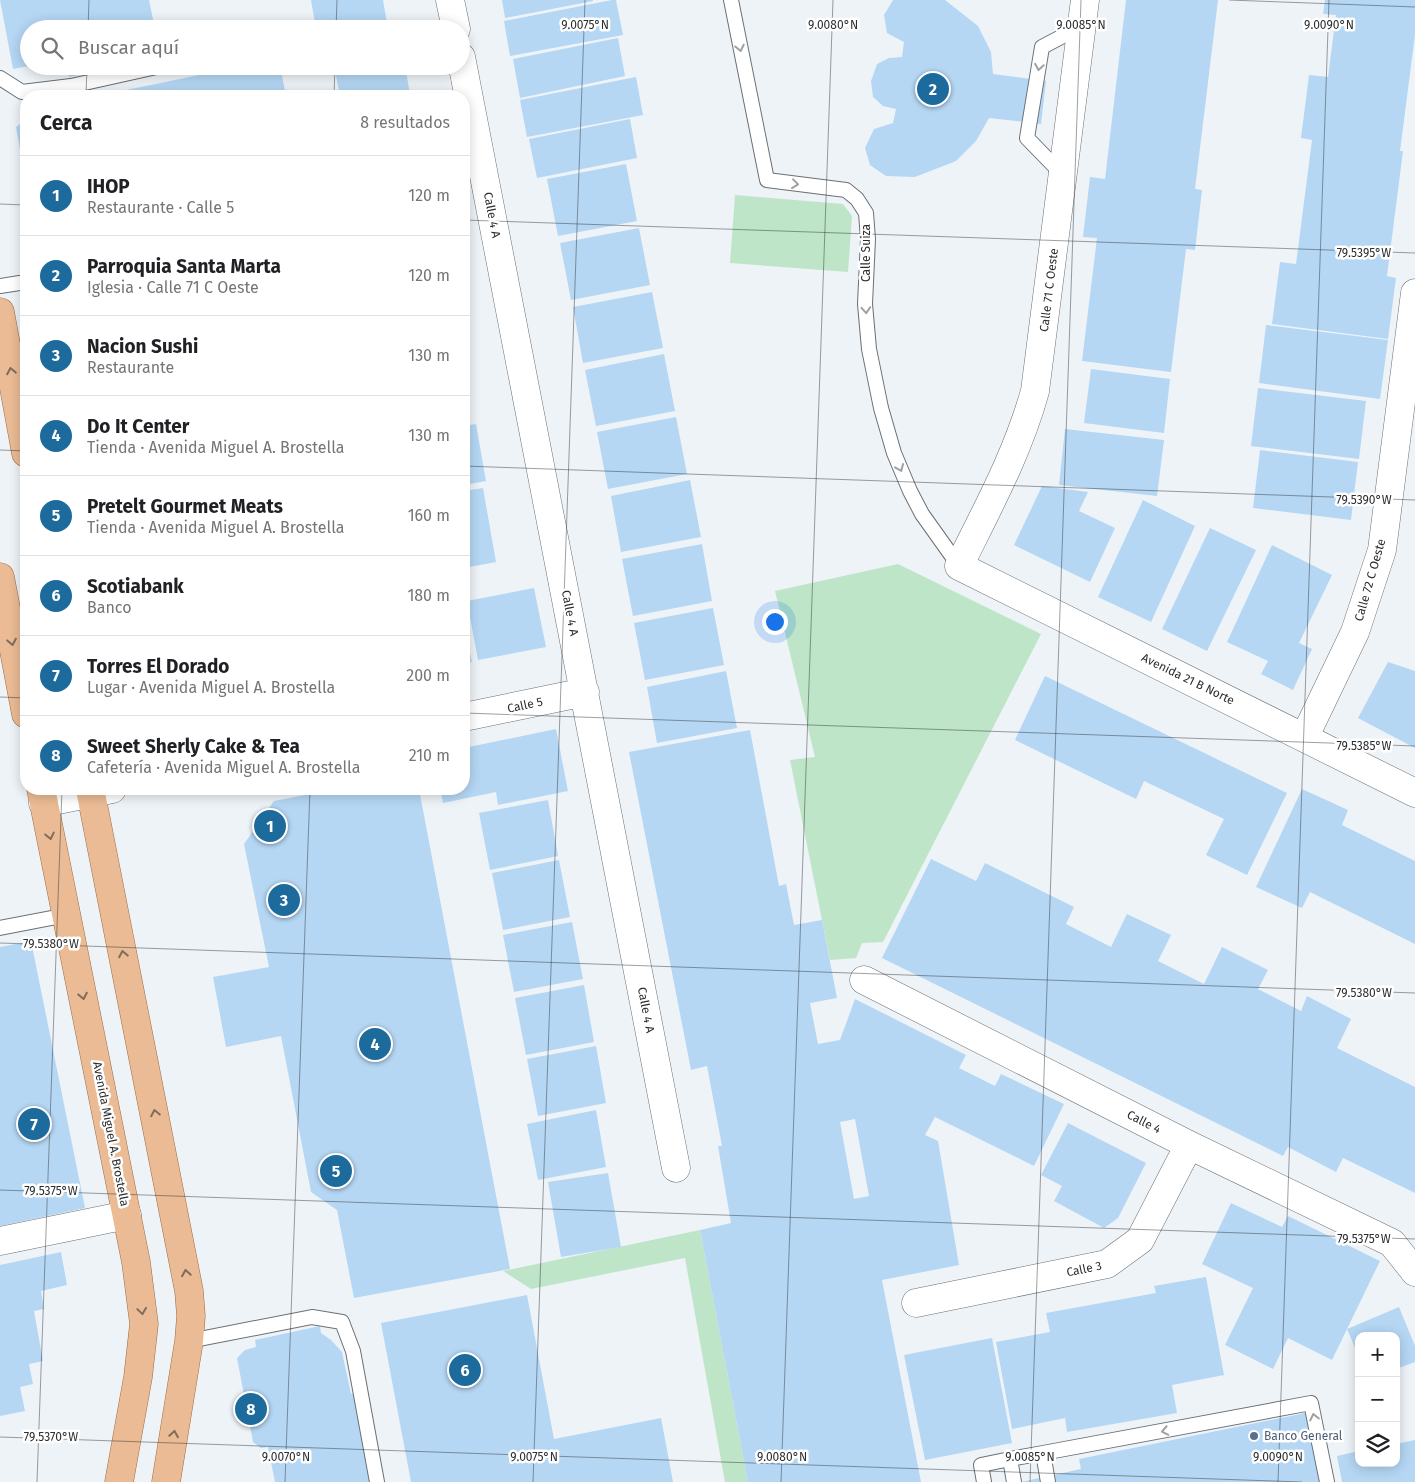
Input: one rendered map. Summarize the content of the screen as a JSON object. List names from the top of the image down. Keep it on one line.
{"streets":{"main road":["Avenida Miguel A. Brostella"],"street":["Calle 4 A","Calle 71 C Oeste","Calle 72 C Oeste","Avenida 21 B Norte","Calle 5","Calle 4","Calle 3"],"lane":["Calle Suiza"]},"crossings":[["Calle 4 A","Calle 5"],["Calle Suiza","Calle 71 C Oeste"],["Calle Suiza","Avenida 21 B Norte"],["Calle 71 C Oeste","Avenida 21 B Norte"],["Calle 72 C Oeste","Avenida 21 B Norte"],["Calle 4","Calle 3"]],"one_way":["Calle Suiza"],"places":["Banco General"],"page":{"search":"Buscar aquí","pins":["2","1","3","4","7","5","6","8"],"heading":["Cerca","8 resultados"],"list":[{"mark":"1","name":"IHOP","note":"Restaurante · Calle 5","value":"120 m"},{"mark":"2","name":"Parroquia Santa Marta","note":"Iglesia · Calle 71 C Oeste","value":"120 m"},{"mark":"3","name":"Nacion Sushi","note":"Restaurante","value":"130 m"},{"mark":"4","name":"Do It Center","note":"Tienda · Avenida Miguel A. Brostella","value":"130 m"},{"mark":"5","name":"Pretelt Gourmet Meats","note":"Tienda · Avenida Miguel A. Brostella","value":"160 m"},{"mark":"6","name":"Scotiabank","note":"Banco","value":"180 m"},{"mark":"7","name":"Torres El Dorado","note":"Lugar · Avenida Miguel A. Brostella","value":"200 m"},{"mark":"8","name":"Sweet Sherly Cake & Tea","note":"Cafetería · Avenida Miguel A. Brostella","value":"210 m"}],"map_buttons":["+","−"]},"coordinates":["9.0075°N","9.0080°N","9.0085°N","9.0090°N","79.5395°W","79.5390°W","79.5385°W","79.5380°W","79.5375°W","79.5370°W","9.0070°N"]}
